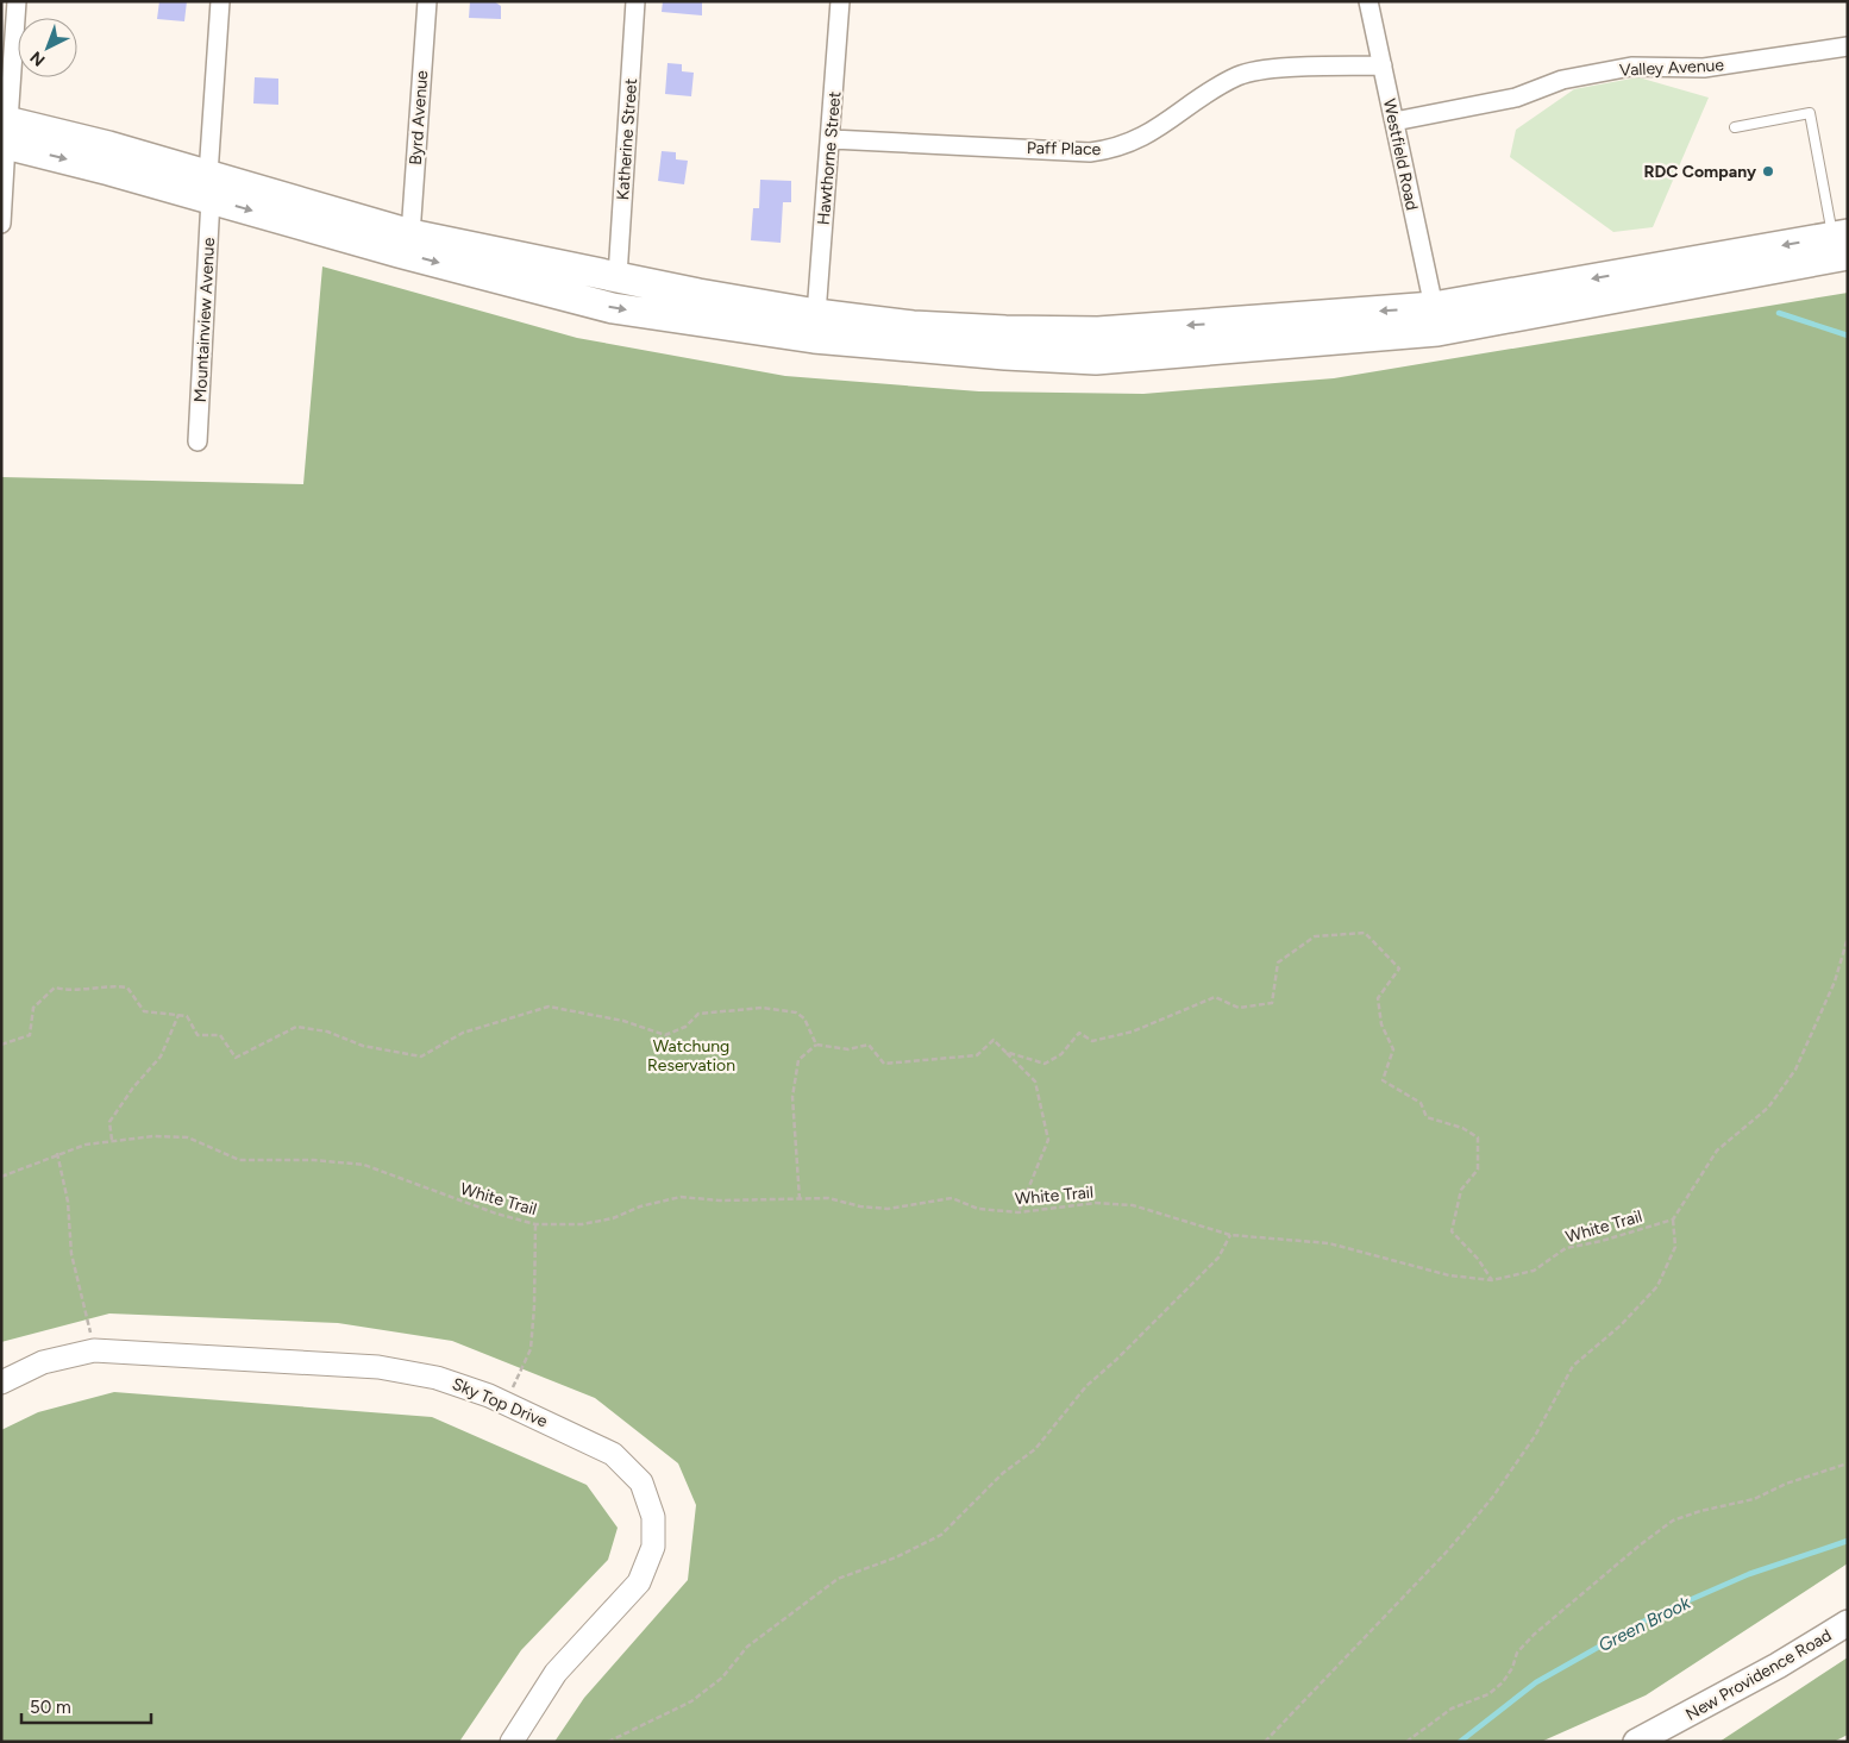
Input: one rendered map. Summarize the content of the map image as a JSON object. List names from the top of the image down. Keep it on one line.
{"streets":{"main road":["New Providence Road"],"street":["Valley Avenue","Byrd Avenue","Katherine Street","Paff Place","Westfield Road","Hawthorne Street","Mountainview Avenue","Sky Top Drive"],"path":["White Trail"]},"crossings":[["Valley Avenue","Westfield Road"],["Paff Place","Westfield Road"],["Paff Place","Hawthorne Street"]],"water":["Green Brook"],"parks":["Watchung Reservation"],"places":["RDC Company"],"scale_bar":"50 m","north":"bottom left"}
